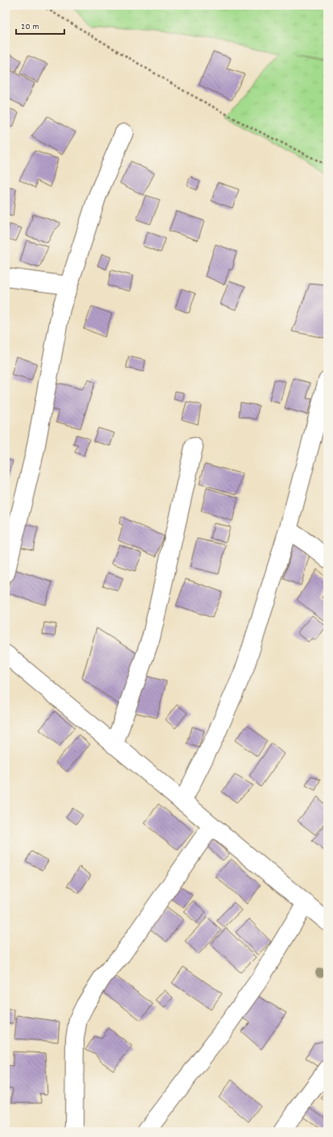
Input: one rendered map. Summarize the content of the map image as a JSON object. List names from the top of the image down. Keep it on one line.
{"scale_bar":"20 m"}
